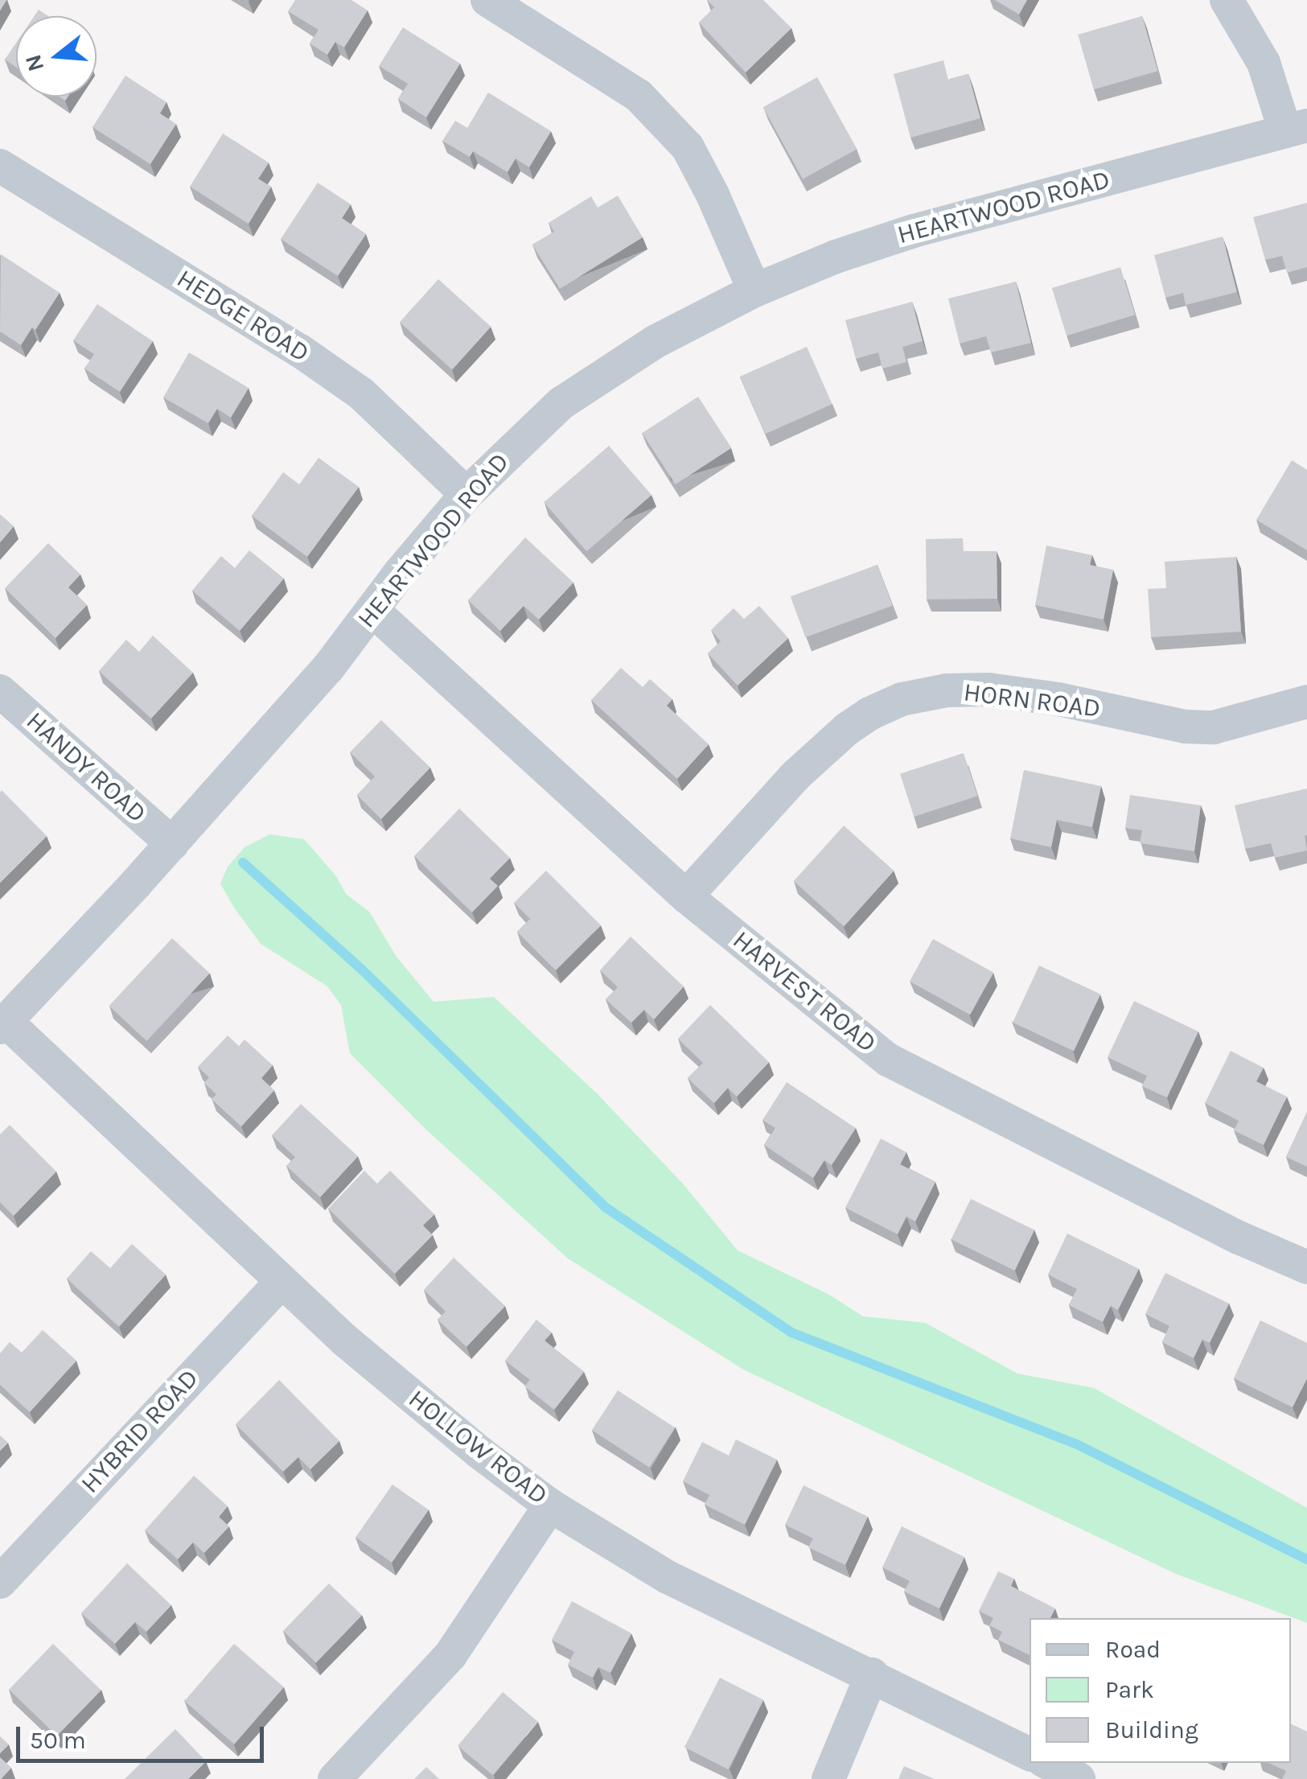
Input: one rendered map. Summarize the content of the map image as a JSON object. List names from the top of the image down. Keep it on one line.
{"streets":{"street":["HEARTWOOD ROAD","HEDGE ROAD","HORN ROAD","HANDY ROAD","HARVEST ROAD","HYBRID ROAD","HOLLOW ROAD"]},"crossings":[["HEARTWOOD ROAD","HEDGE ROAD"],["HEARTWOOD ROAD","HANDY ROAD"],["HEARTWOOD ROAD","HARVEST ROAD"],["HEARTWOOD ROAD","HOLLOW ROAD"],["HORN ROAD","HARVEST ROAD"],["HYBRID ROAD","HOLLOW ROAD"]],"legend":["Road","Park","Building"],"scale_bar":"50 m","north":"left"}
